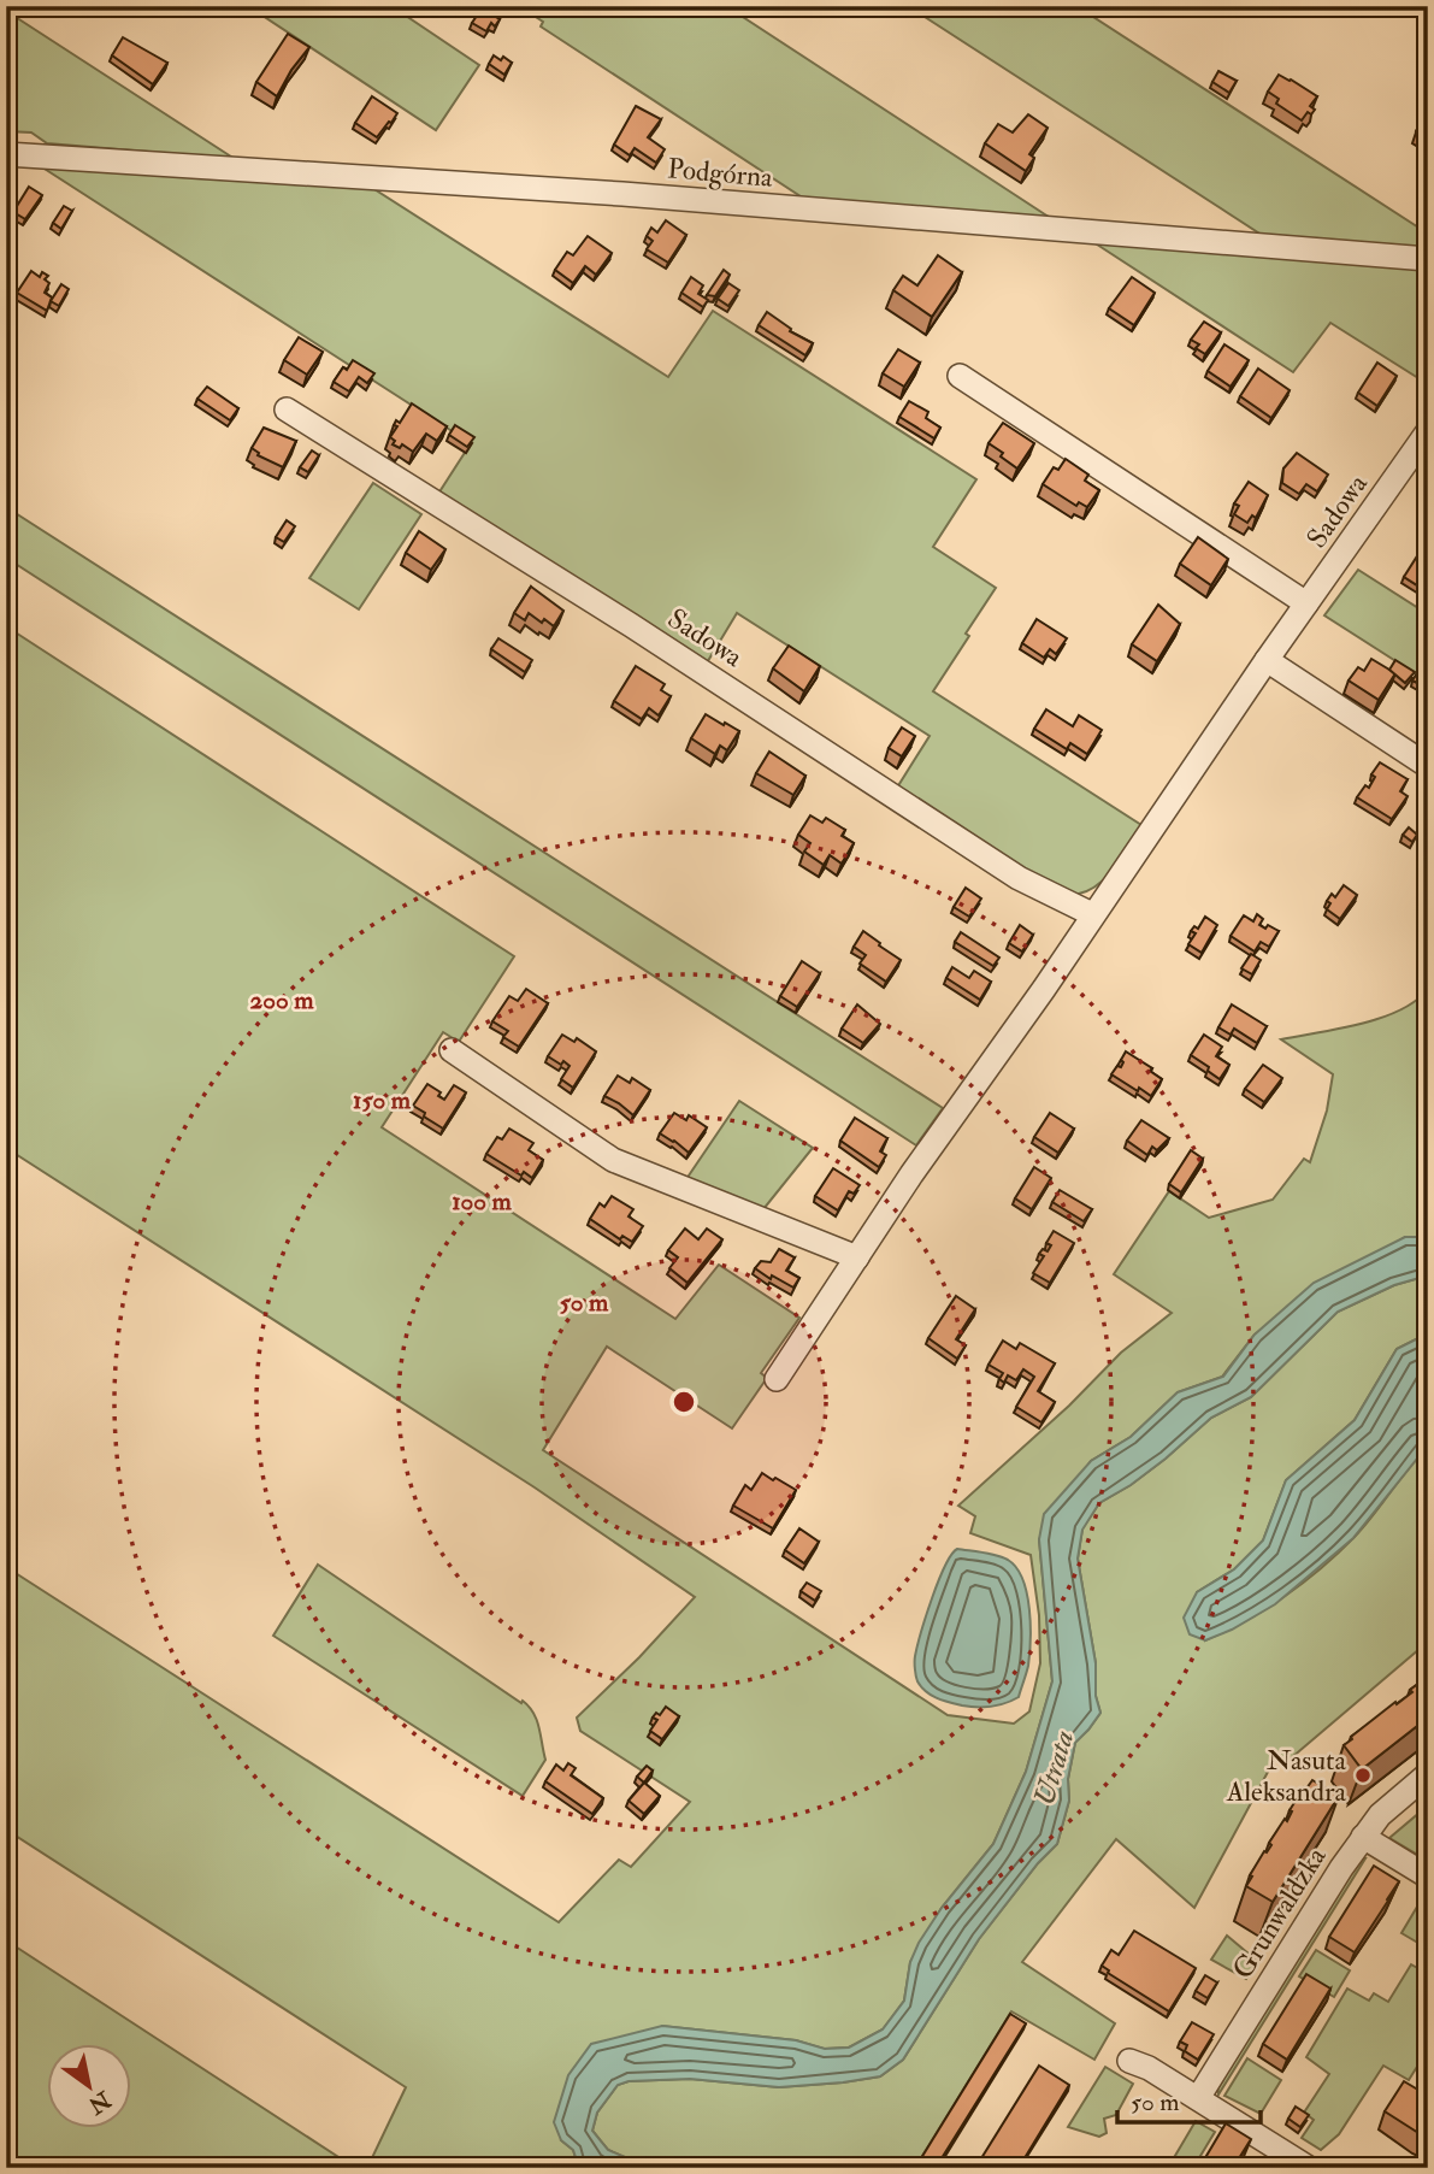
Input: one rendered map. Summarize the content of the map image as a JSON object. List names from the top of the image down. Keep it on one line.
{"streets":{"street":["Podgórna","Sadowa","Grunwaldzka"]},"water":["Utrata"],"places":["Nasuta Aleksandra"],"scale_bar":"50 m","north":"bottom right","rings":["200 m","150 m","100 m","50 m"]}
